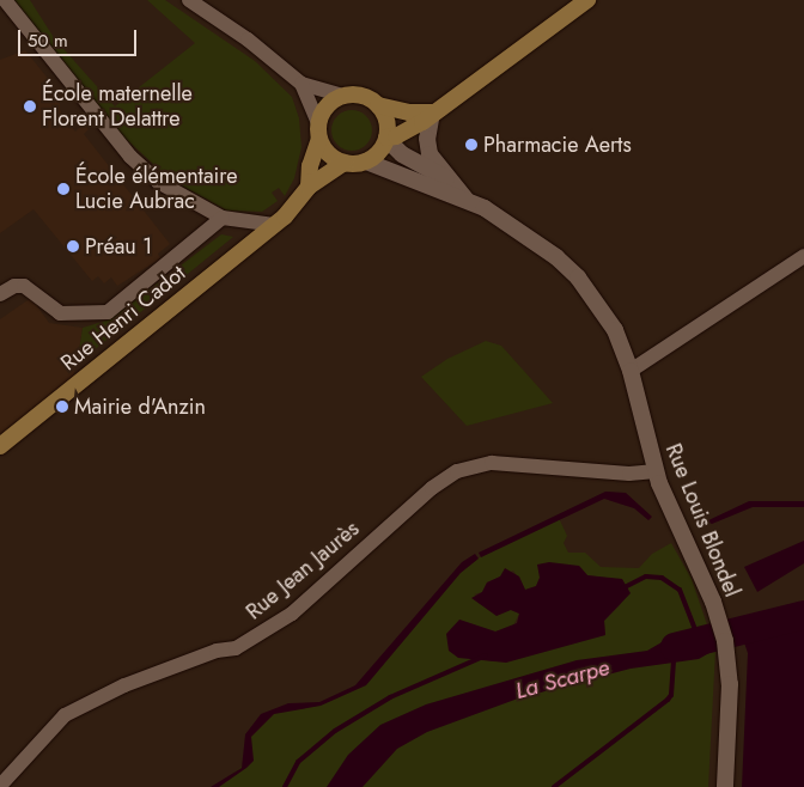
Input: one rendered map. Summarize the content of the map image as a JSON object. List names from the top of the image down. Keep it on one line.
{"streets":{"main road":["Rue Henri Cadot"],"street":["Rue Louis Blondel","Rue Jean Jaurès"]},"crossings":[["Rue Louis Blondel","Rue Jean Jaurès"]],"water":["La Scarpe"],"places":["École maternelle Florent Delattre","Pharmacie Aerts","École élémentaire Lucie Aubrac","Préau 1","Mairie d'Anzin"],"scale_bar":"50 m"}
